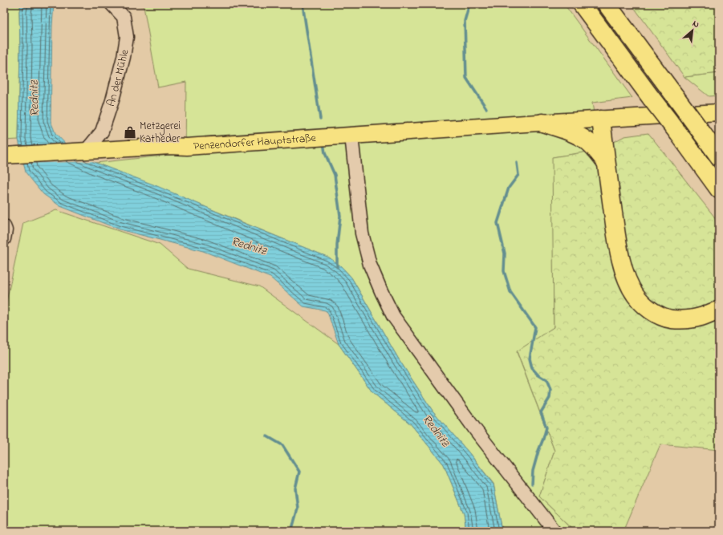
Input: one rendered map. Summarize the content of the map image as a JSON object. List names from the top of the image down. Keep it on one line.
{"streets":{"main road":["Penzendorfer Hauptstraße"],"street":["An der Mühle"]},"crossings":[["An der Mühle","Penzendorfer Hauptstraße"]],"water":["Rednitz"],"places":{"shop":["Metzgerei Katheder"]},"north":"top right"}
